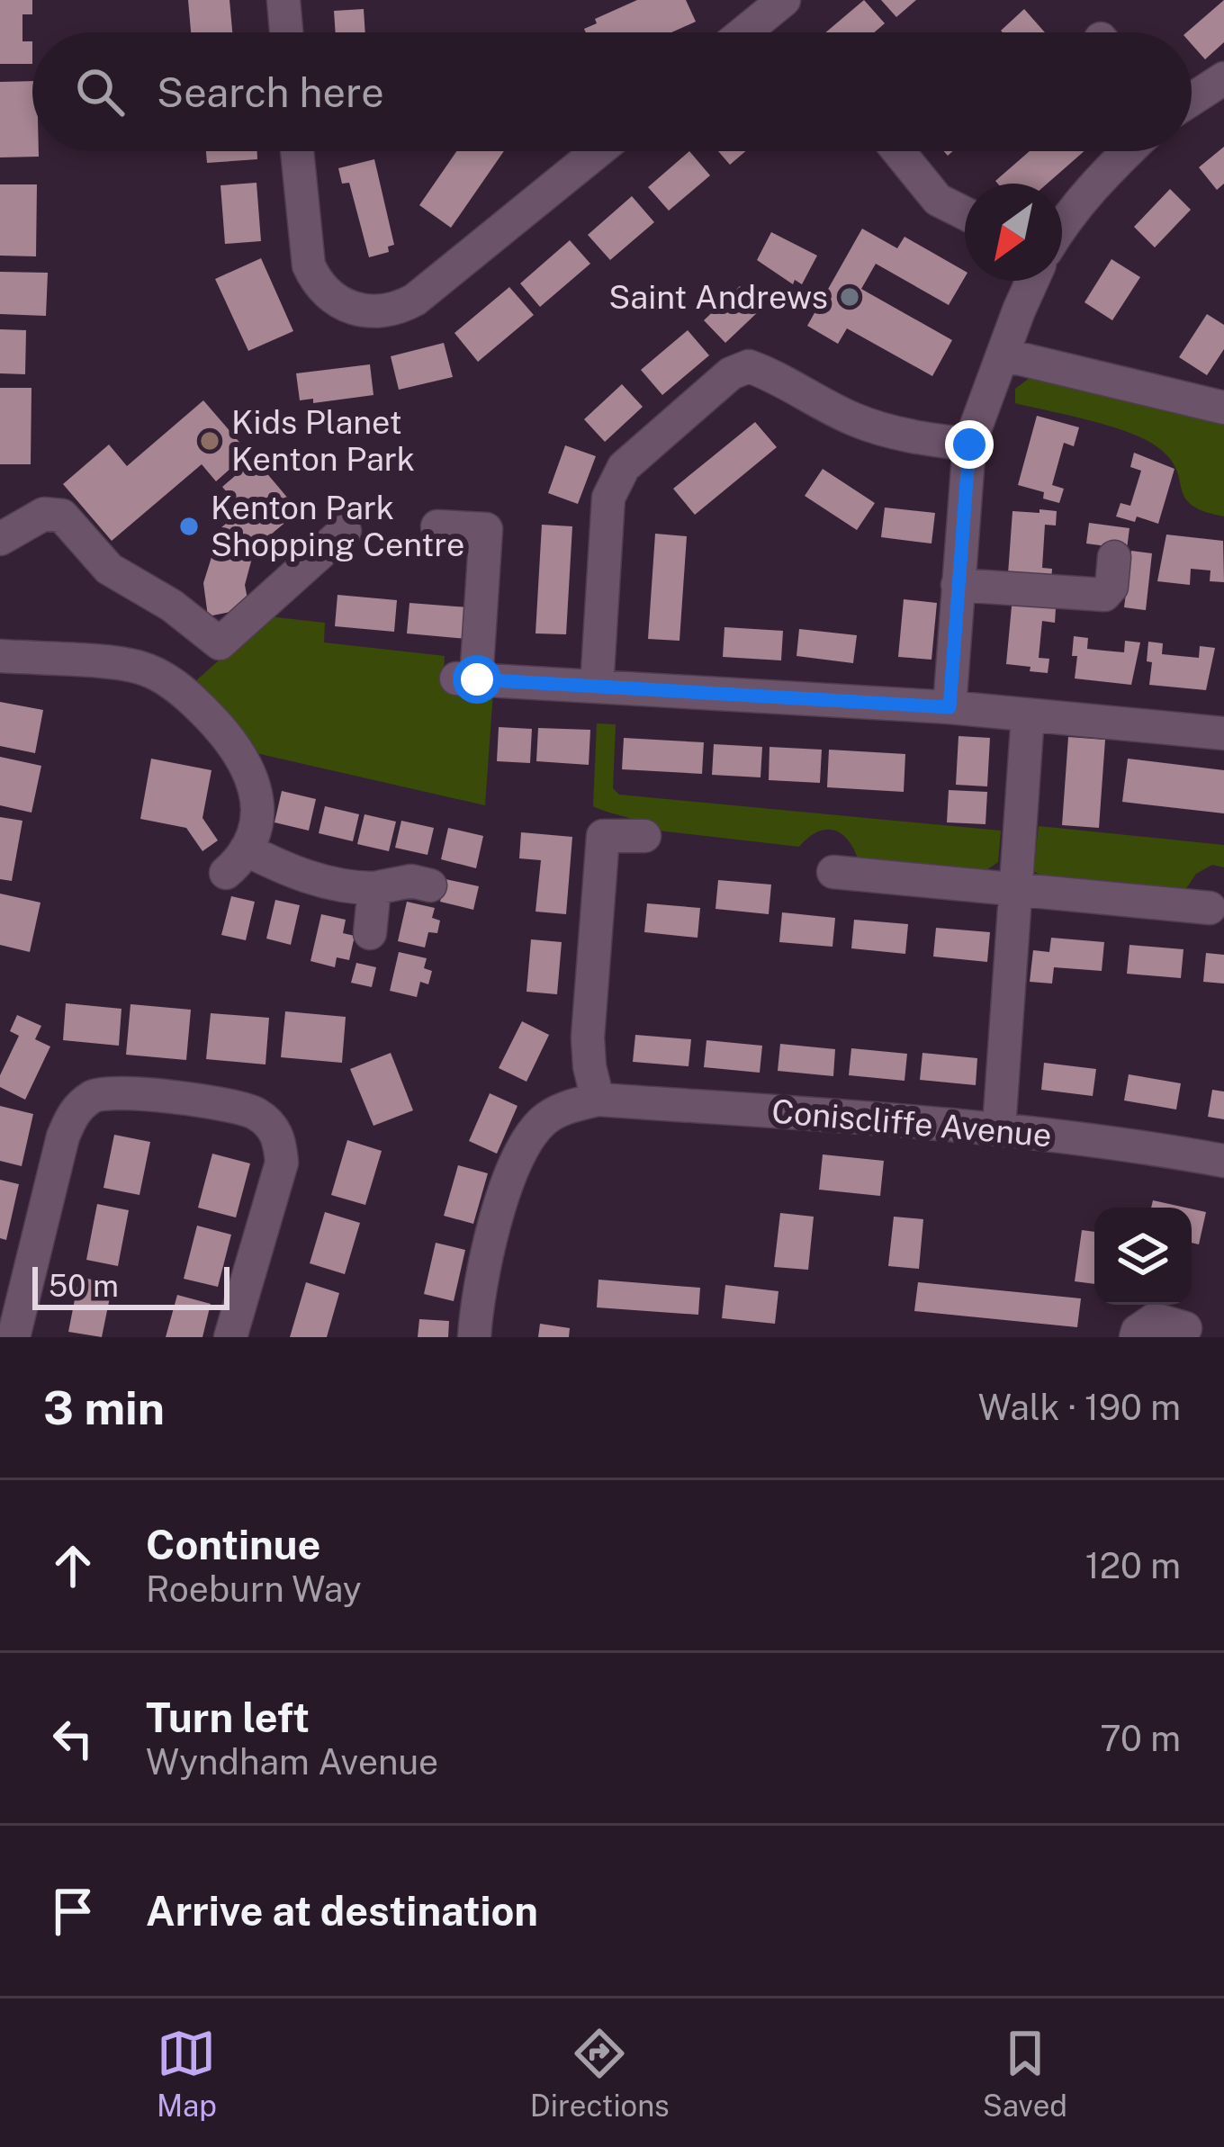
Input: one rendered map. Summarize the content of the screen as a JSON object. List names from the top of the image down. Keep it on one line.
{"streets":{"street":["Coniscliffe Avenue"]},"places":["Saint Andrews","Kids Planet Kenton Park","Kenton Park Shopping Centre"],"scale_bar":"50 m","north":"bottom left","page":{"search":"Search here","scale":"50 m","heading":["3 min","Walk · 190 m"],"list":[["Continue","Roeburn Way","120 m"],["Turn left","Wyndham Avenue","70 m"],"Arrive at destination"],"nav":["Map","Directions","Saved"]}}
